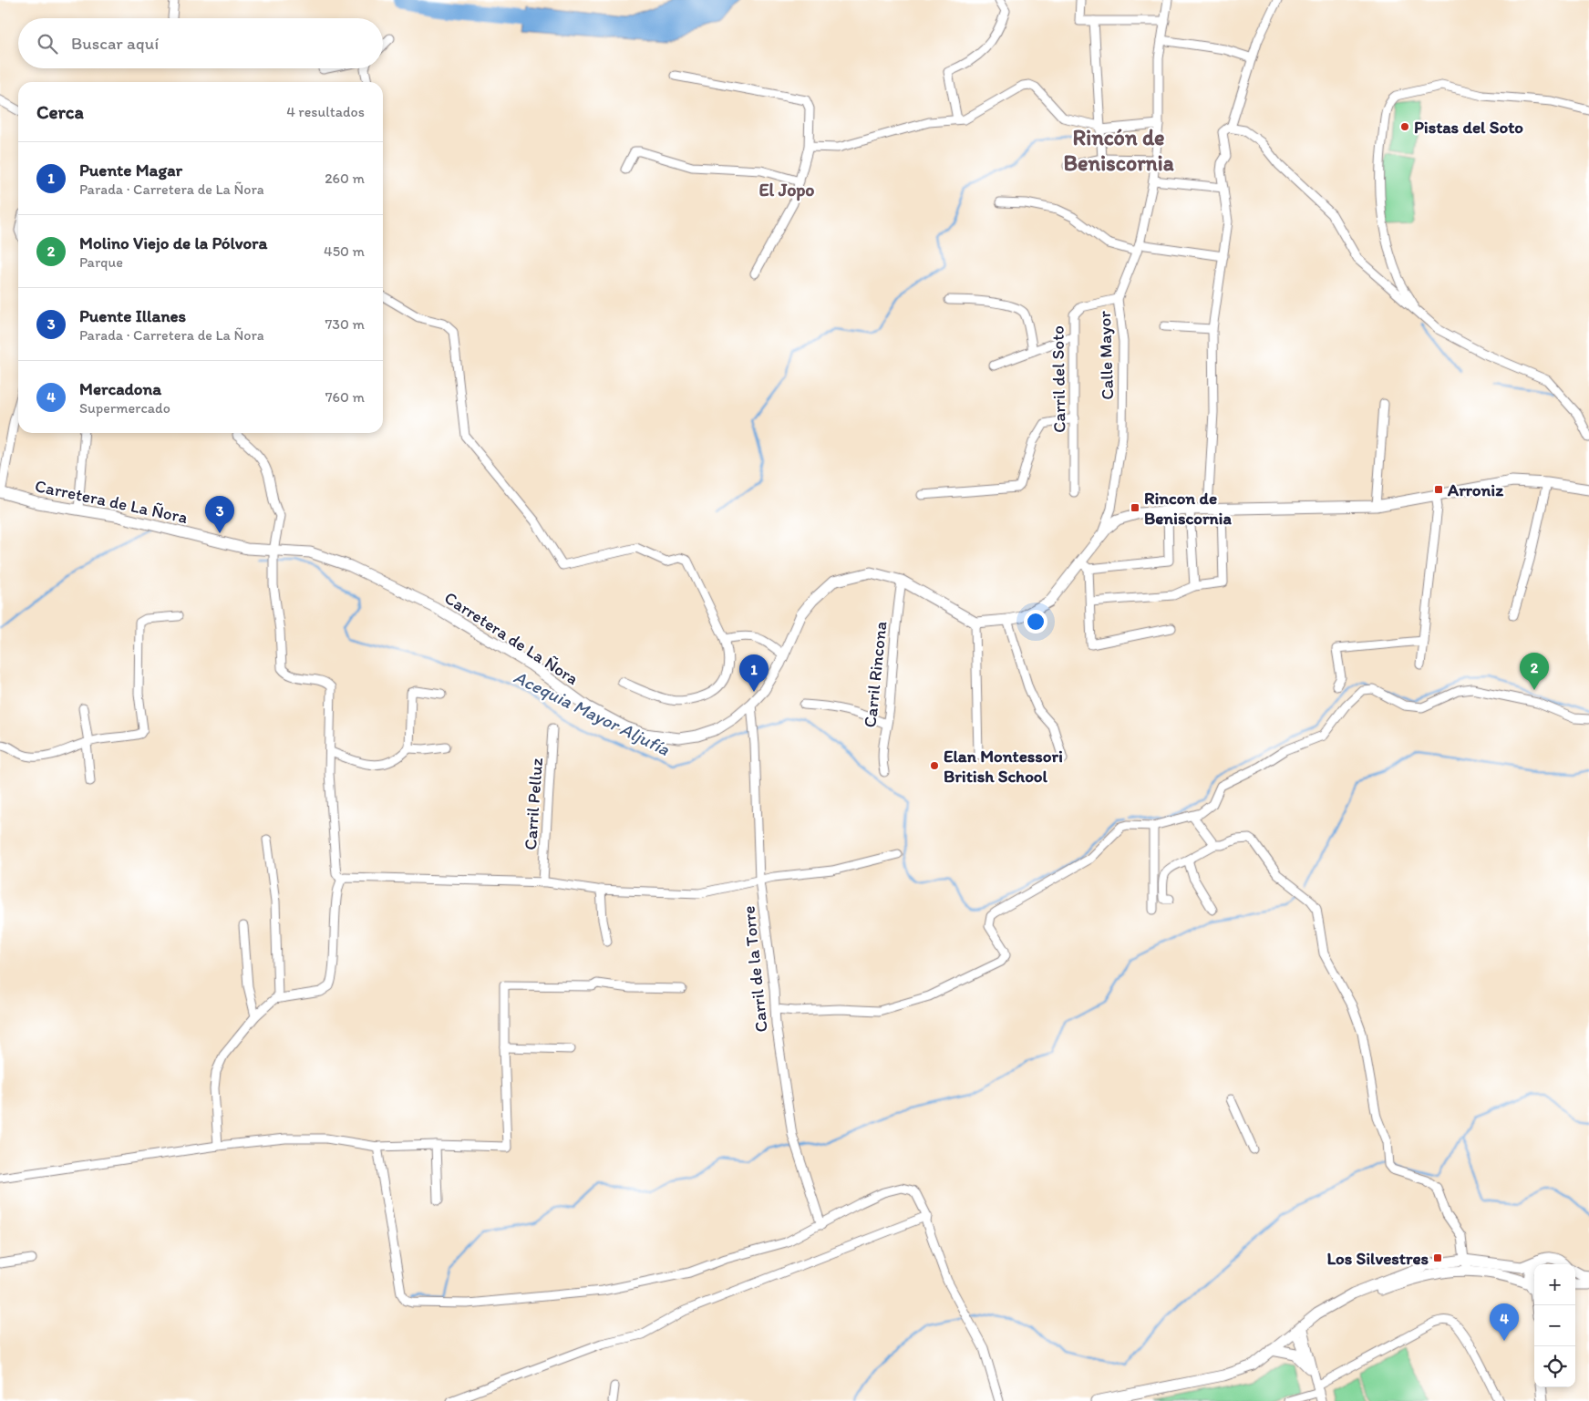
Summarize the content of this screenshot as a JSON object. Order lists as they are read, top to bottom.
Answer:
{
  "streets": {
    "main road": ["Carretera de La Ñora"],
    "street": [
      "Calle Mayor",
      "Carril del Soto",
      "Carril Rincona",
      "Carril Pelluz",
      "Carril de la Torre"
    ]
  },
  "crossings": [
    ["Calle Mayor", "Carril del Soto"],
    ["Carretera de La Ñora", "Carril Rincona"],
    ["Carretera de La Ñora", "Carril de la Torre"]
  ],
  "districts": ["Rincón de Beniscornia", "El Jopo"],
  "water": ["Acequia Mayor Aljufía"],
  "places": {
    "other": ["Pistas del Soto", "Elan Montessori British School"],
    "transit": ["Arroniz", "Rincon de Beniscornia", "Los Silvestres"]
  },
  "page": {
    "search": "Buscar aquí",
    "heading": ["Cerca", "4 resultados"],
    "list": [
      {
        "mark": "1",
        "name": "Puente Magar",
        "note": "Parada · Carretera de La Ñora",
        "value": "260 m"
      },
      {
        "mark": "2",
        "name": "Molino Viejo de la Pólvora",
        "note": "Parque",
        "value": "450 m"
      },
      {
        "mark": "3",
        "name": "Puente Illanes",
        "note": "Parada · Carretera de La Ñora",
        "value": "730 m"
      },
      {
        "mark": "4",
        "name": "Mercadona",
        "note": "Supermercado",
        "value": "760 m"
      }
    ],
    "pins": [
      "3",
      "2",
      "1",
      "4"
    ],
    "map_buttons": ["+", "−"]
  }
}
